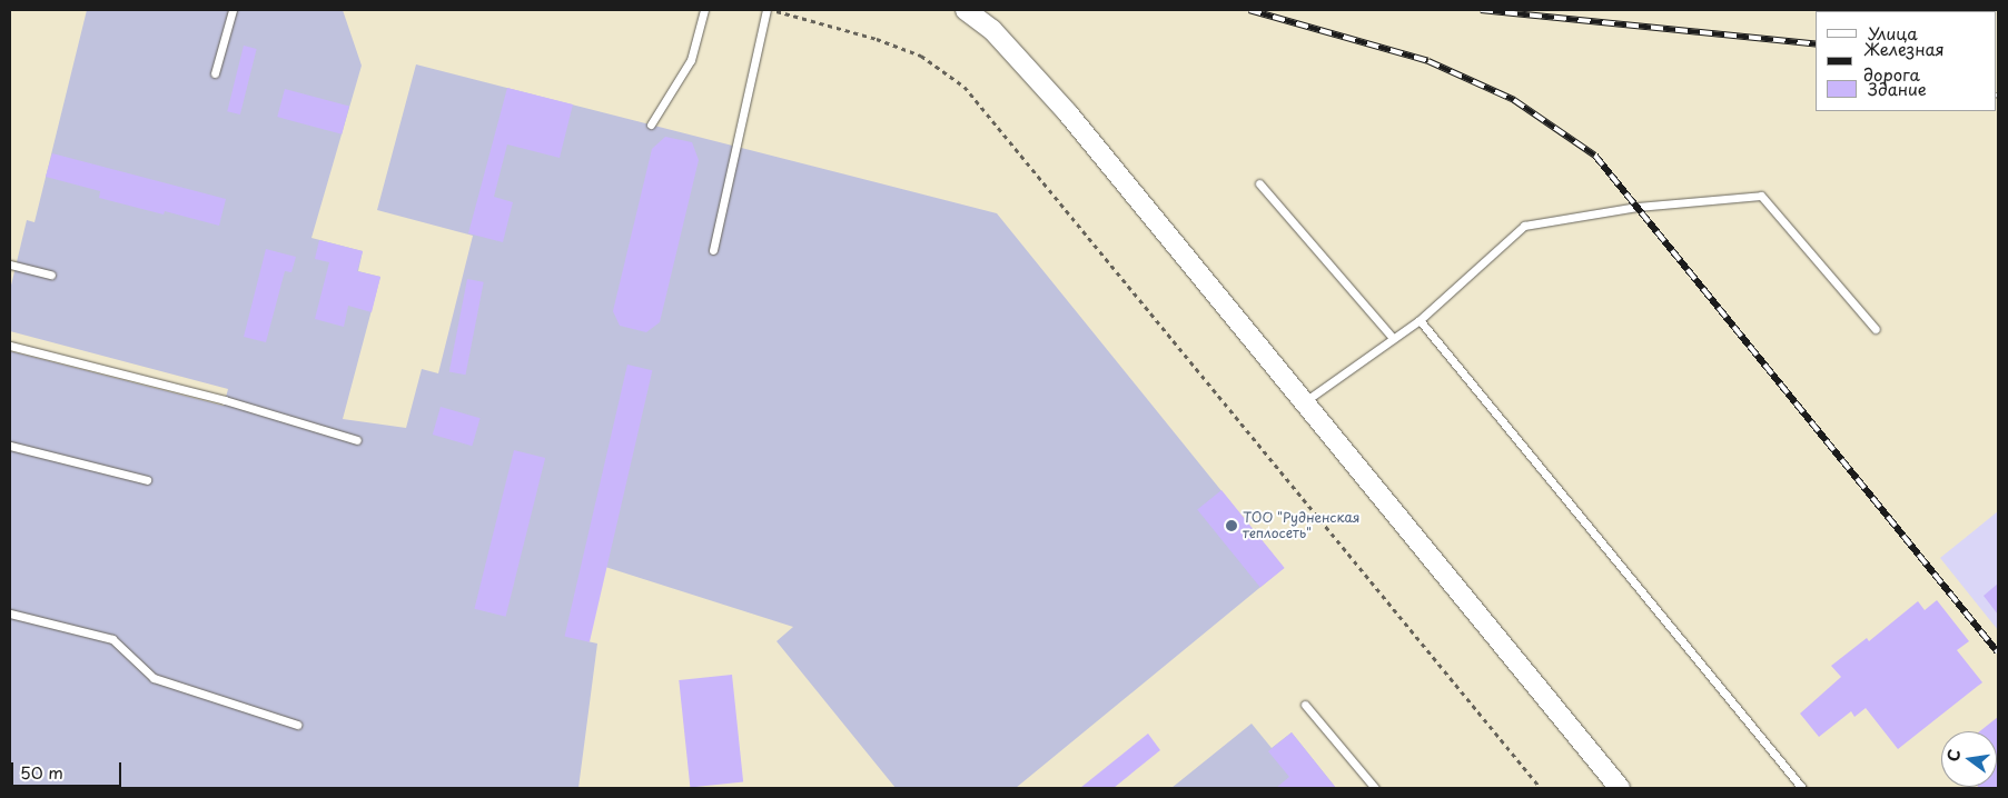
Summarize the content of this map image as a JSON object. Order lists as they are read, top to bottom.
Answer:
{
  "places": ["ТОО \"Рудненская теплосеть\""],
  "legend": ["Улица", "Железная дорога", "Здание"],
  "scale_bar": "50 m",
  "north": "left"
}
